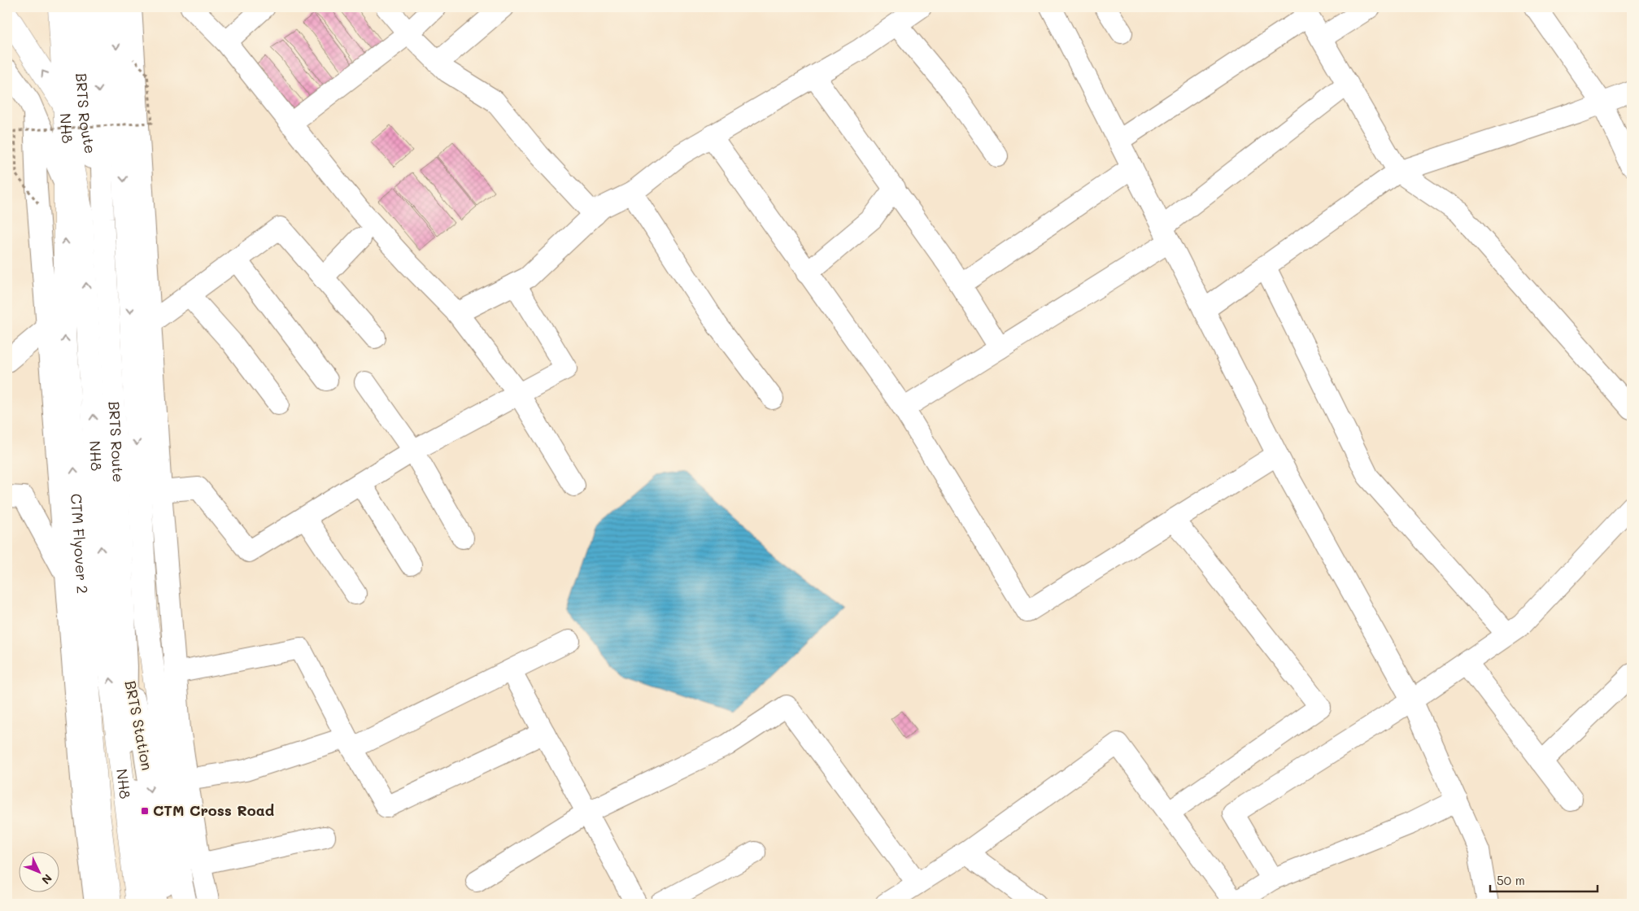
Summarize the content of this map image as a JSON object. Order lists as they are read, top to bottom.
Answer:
{
  "streets": {
    "main road": ["NH8", "CTM Flyover 2"],
    "street": ["BRTS Route", "BRTS Station"]
  },
  "crossings": [
    ["BRTS Route", "BRTS Station"],
    ["NH8", "CTM Flyover 2"]
  ],
  "places": {
    "transit": ["CTM Cross Road"]
  },
  "scale_bar": "50 m",
  "north": "bottom right"
}
